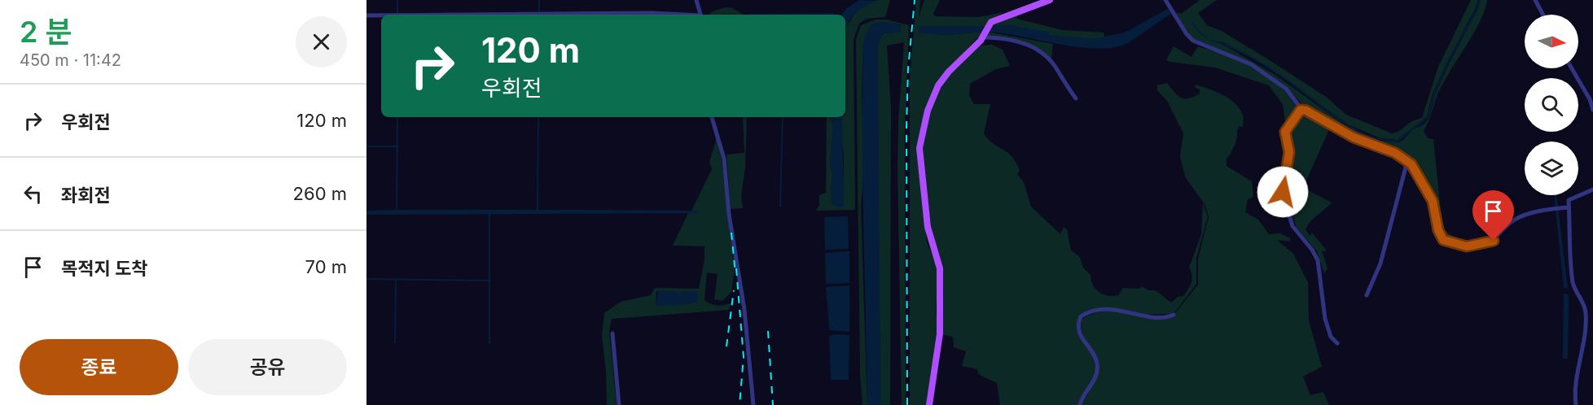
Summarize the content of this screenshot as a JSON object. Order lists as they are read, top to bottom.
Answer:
{
  "north": "right",
  "page": {
    "heading": ["2 분", "450 m · 11:42"],
    "turn": ["120 m", "우회전"],
    "list": [
      {
        "name": "우회전",
        "value": "120 m"
      },
      {
        "name": "좌회전",
        "value": "260 m"
      },
      {
        "name": "목적지 도착",
        "value": "70 m"
      }
    ],
    "buttons": ["종료", "공유"]
  }
}
